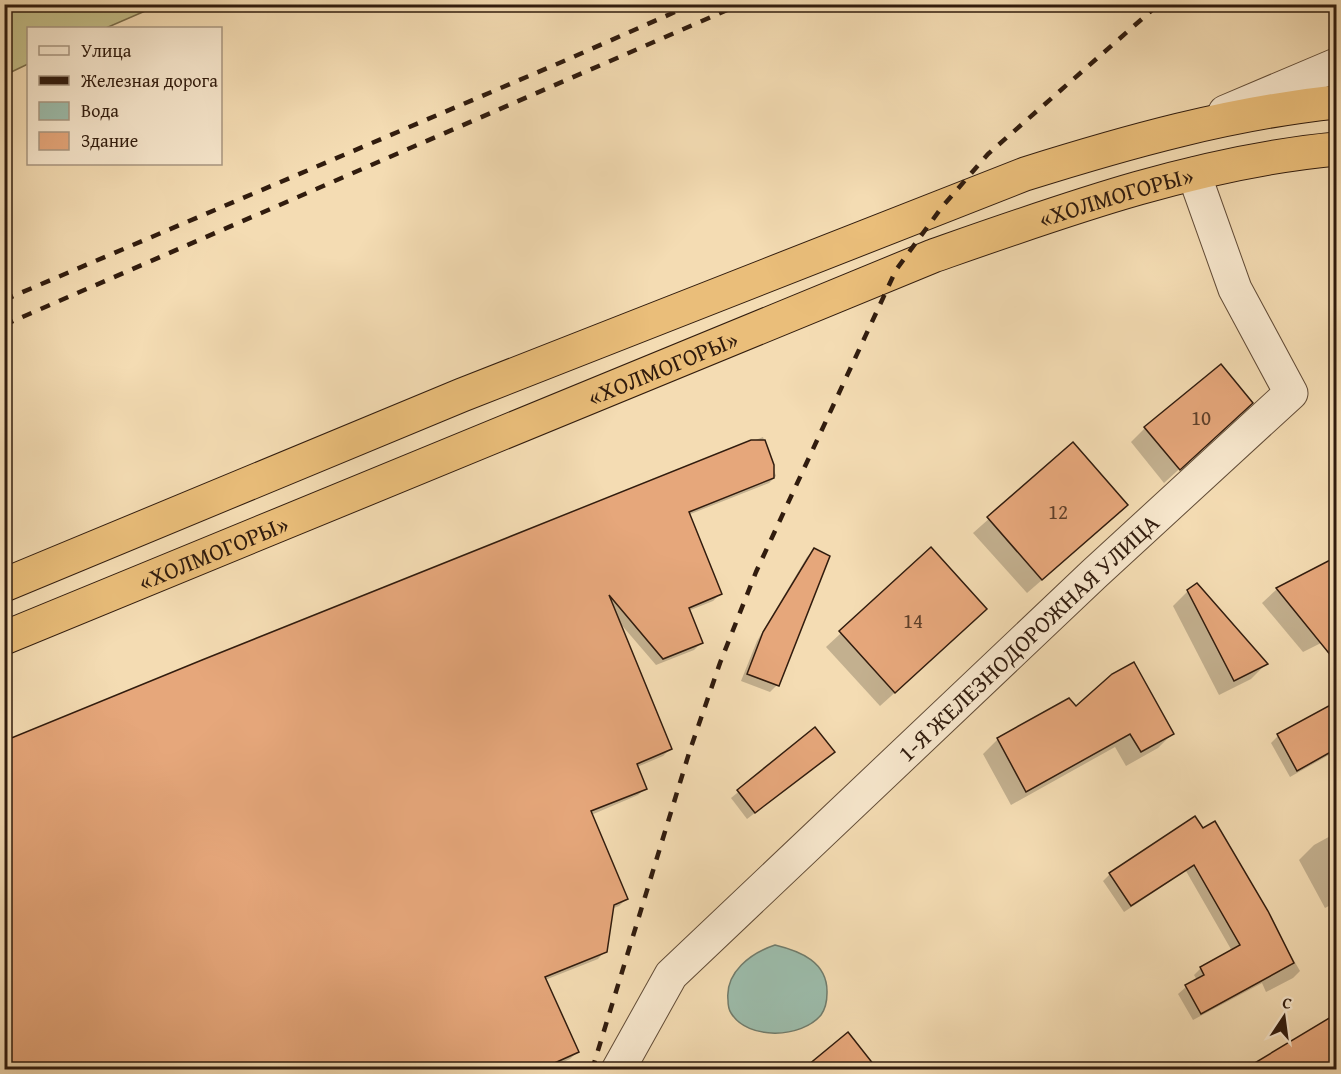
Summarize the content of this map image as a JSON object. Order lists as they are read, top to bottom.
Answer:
{
  "streets": {
    "highway": ["«ХОЛМОГОРЫ»"],
    "street": ["1-Я ЖЕЛЕЗНОДОРОЖНАЯ УЛИЦА"]
  },
  "crossings": [
    ["«ХОЛМОГОРЫ»", "1-Я ЖЕЛЕЗНОДОРОЖНАЯ УЛИЦА"]
  ],
  "house_numbers": ["10", "12", "14"],
  "legend": [
    "Улица",
    "Железная дорога",
    "Вода",
    "Здание"
  ],
  "north": "top"
}
